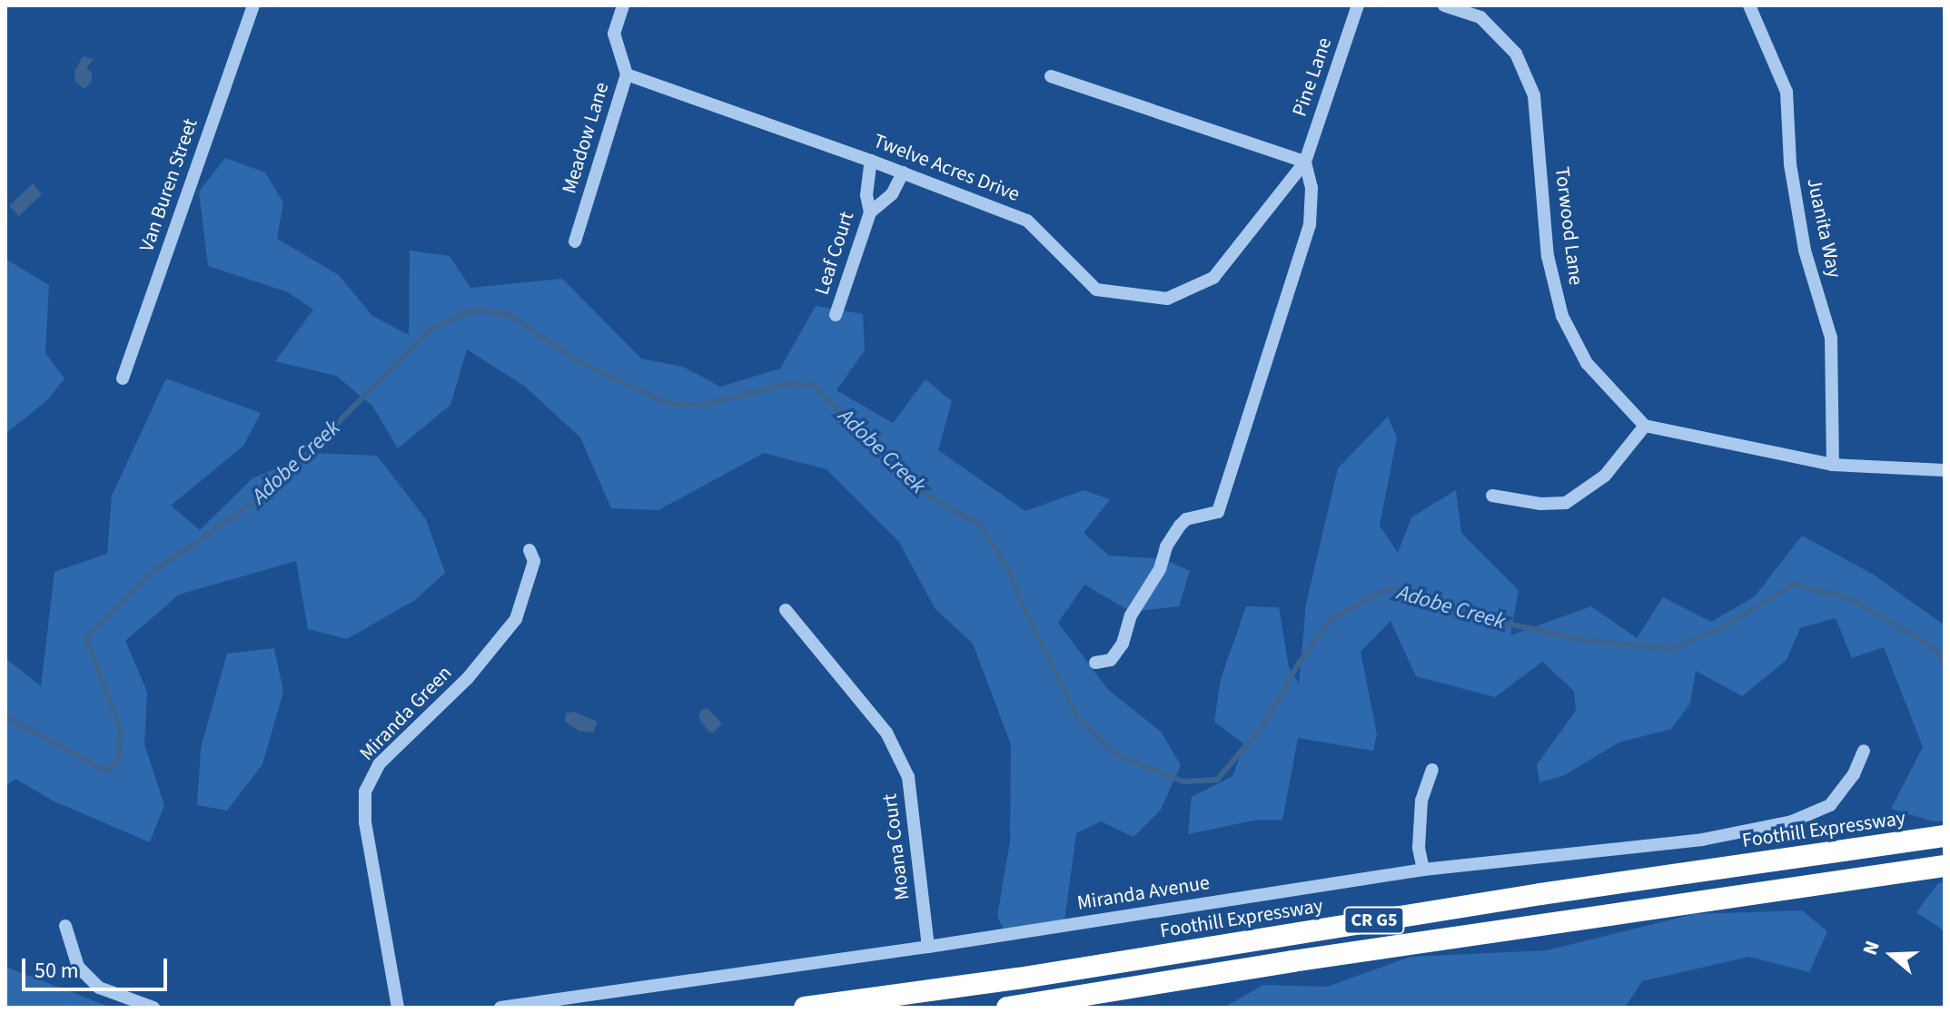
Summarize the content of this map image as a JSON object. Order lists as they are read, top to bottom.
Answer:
{
  "streets": {
    "highway": ["Foothill Expressway", "CR G5"],
    "street": [
      "Pine Lane",
      "Meadow Lane",
      "Twelve Acres Drive",
      "Van Buren Street",
      "Torwood Lane",
      "Juanita Way",
      "Leaf Court",
      "Miranda Green",
      "Moana Court",
      "Miranda Avenue"
    ]
  },
  "crossings": [
    ["Pine Lane", "Twelve Acres Drive"],
    ["Meadow Lane", "Twelve Acres Drive"],
    ["Twelve Acres Drive", "Leaf Court"],
    ["Moana Court", "Miranda Avenue"]
  ],
  "water": ["Adobe Creek"],
  "scale_bar": "50 m",
  "north": "left"
}
